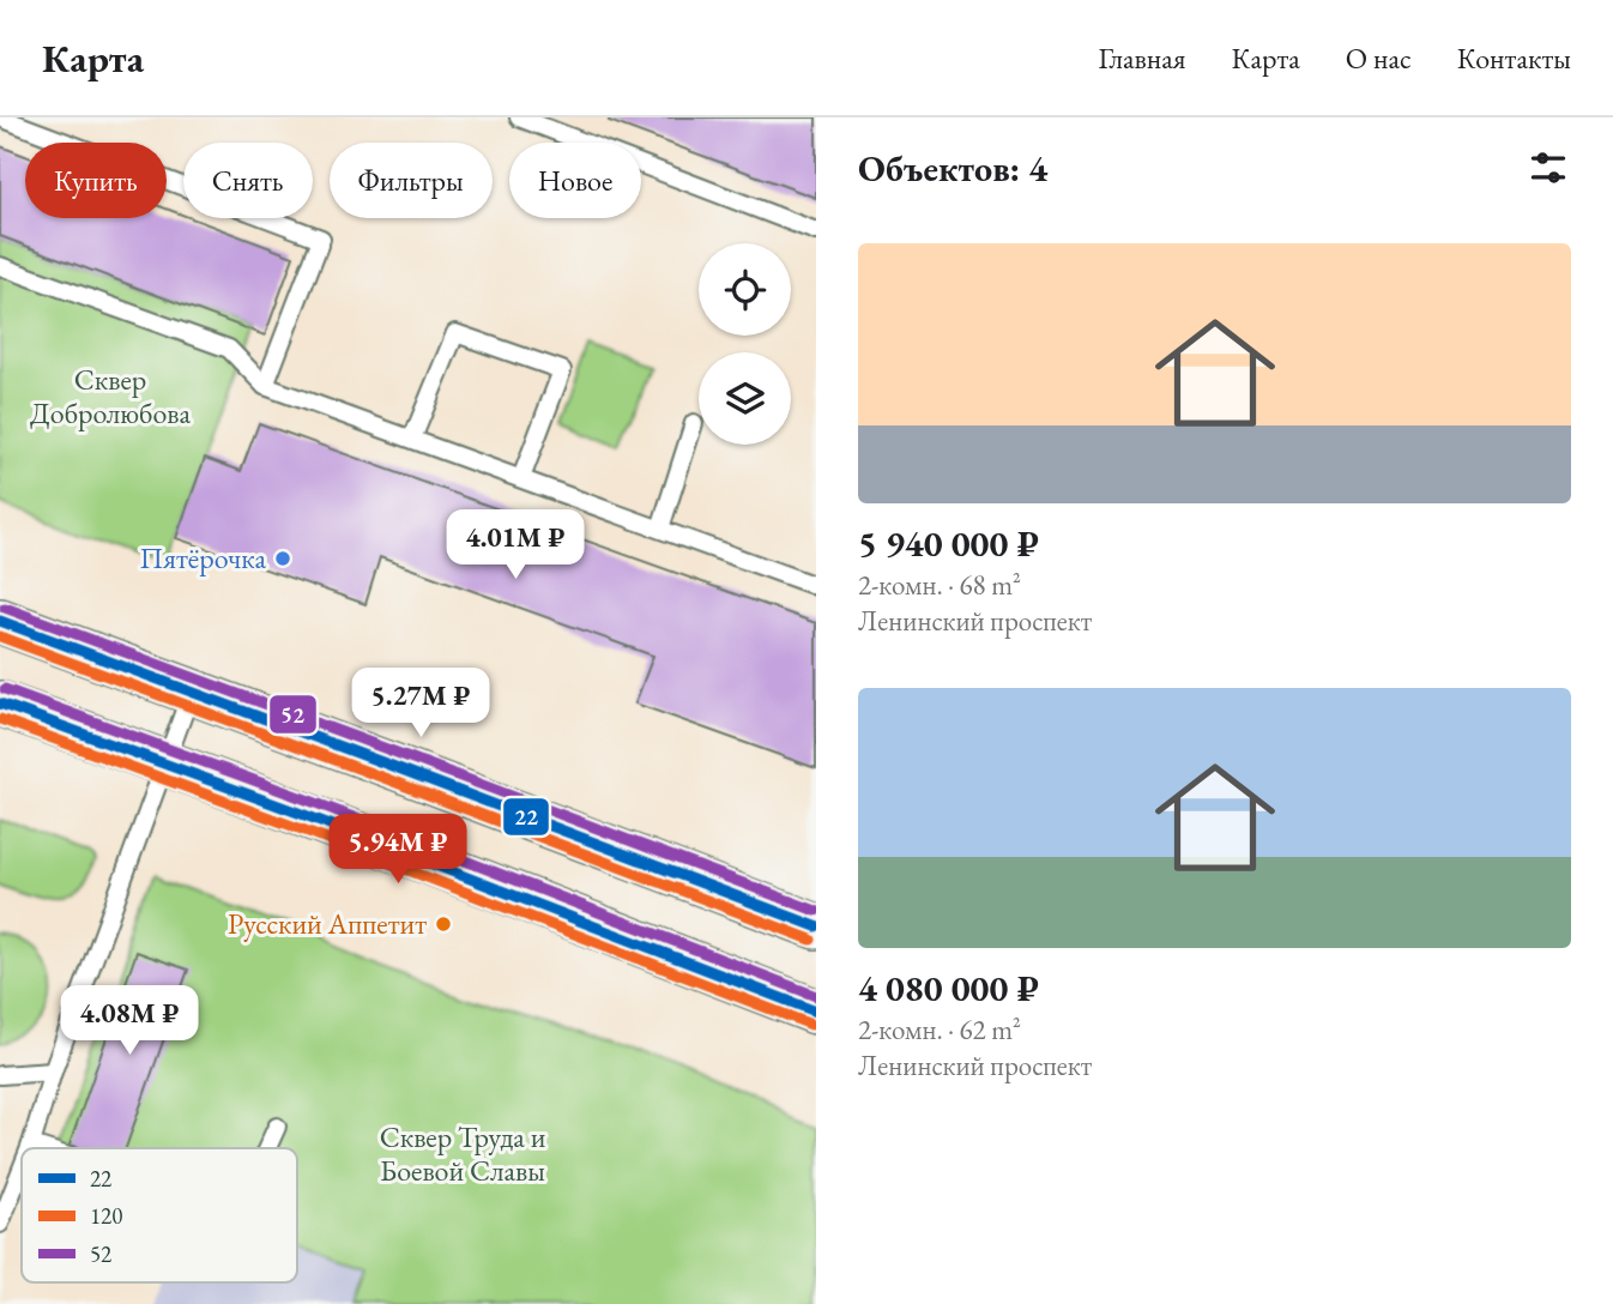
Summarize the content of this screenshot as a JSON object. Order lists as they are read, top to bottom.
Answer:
{
  "parks": ["Сквер Добролюбова", "Сквер Труда и Боевой Славы"],
  "places": ["Пятёрочка", "Русский Аппетит"],
  "lines": ["transit line 52", "transit line 22", "transit line 120"],
  "legend": ["22", "120", "52"],
  "page": {
    "header": "Карта",
    "nav": [
      "Главная",
      "Карта",
      "О нас",
      "Контакты"
    ],
    "heading": "Объектов: 4",
    "chip": [
      "Купить",
      "Снять",
      "Фильтры",
      "Новое"
    ],
    "list": [
      {
        "name": "5 940 000 ₽",
        "note": "2-комн. · 68 m² · Ленинский проспект"
      },
      {
        "name": "4 080 000 ₽",
        "note": "2-комн. · 62 m² · Ленинский проспект"
      }
    ],
    "price": [
      "4.01M ₽",
      "5.27M ₽",
      "5.94M ₽",
      "4.08M ₽"
    ]
  }
}
